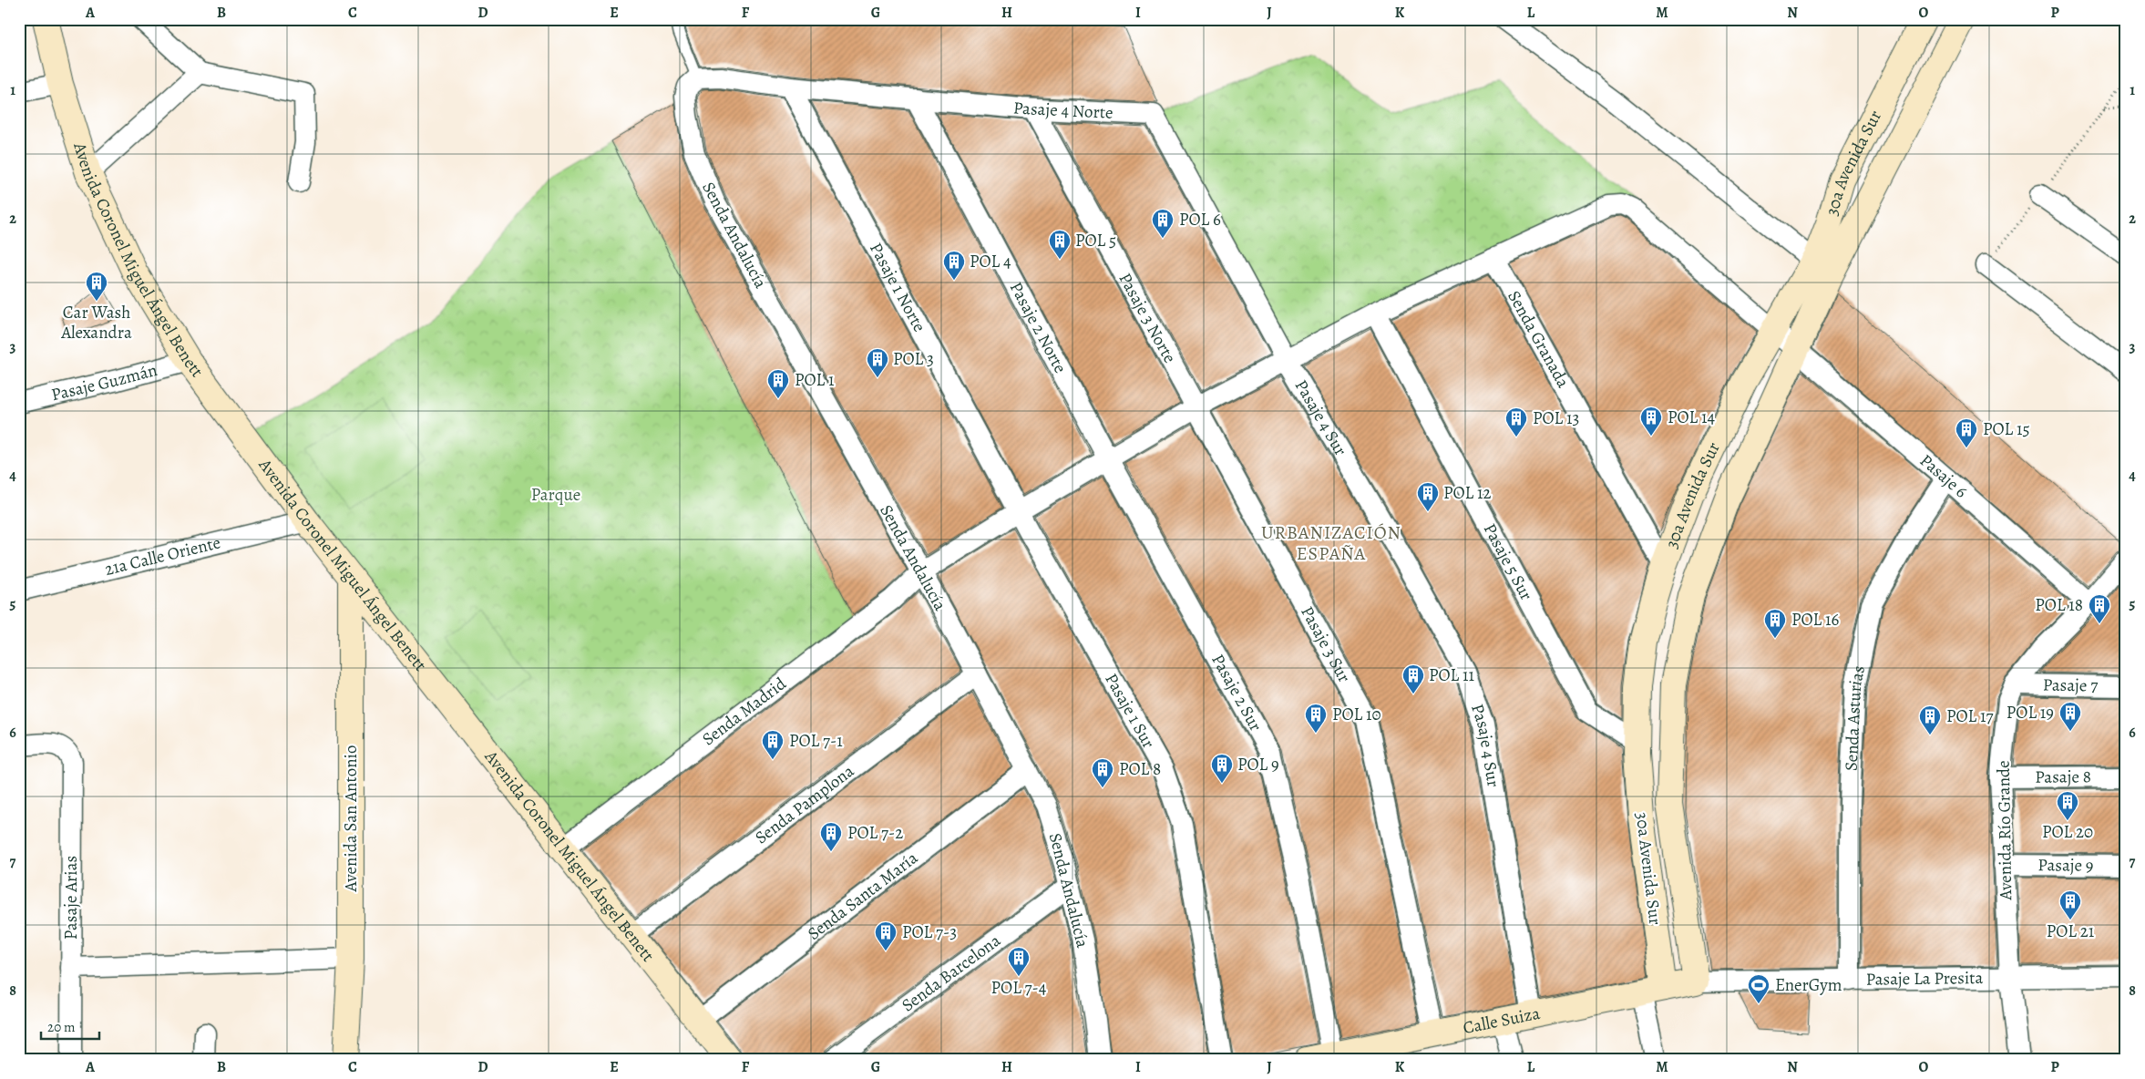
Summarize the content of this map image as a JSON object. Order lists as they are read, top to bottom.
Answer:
{
  "streets": {
    "street": [
      "Pasaje 4 Norte",
      "30a Avenida Sur",
      "Senda Andalucía",
      "Avenida Coronel Miguel Ángel Benett",
      "Pasaje 1 Norte",
      "Pasaje 3 Norte",
      "Pasaje 2 Norte",
      "Senda Granada",
      "Pasaje Guzmán",
      "Pasaje 4 Sur",
      "Pasaje 6",
      "21a Calle Oriente",
      "Pasaje 5 Sur",
      "Pasaje 3 Sur",
      "Pasaje 7",
      "Pasaje 2 Sur",
      "Pasaje 1 Sur",
      "Senda Madrid",
      "Senda Asturias",
      "Pasaje 8",
      "Senda Pamplona",
      "Avenida San Antonio",
      "Avenida Río Grande",
      "Pasaje 9",
      "Senda Santa María",
      "Pasaje Arias",
      "Senda Barcelona",
      "Pasaje La Presita",
      "Calle Suiza"
    ]
  },
  "crossings": [
    ["Pasaje 4 Norte", "Senda Andalucía"],
    ["Pasaje 4 Norte", "Pasaje 1 Norte"],
    ["Pasaje 4 Norte", "Pasaje 3 Norte"],
    ["Pasaje 4 Norte", "Pasaje 2 Norte"],
    ["Pasaje 4 Norte", "Pasaje 4 Sur"],
    ["Pasaje 4 Norte", "Senda Madrid"],
    ["30a Avenida Sur", "Senda Granada"],
    ["30a Avenida Sur", "Pasaje 6"],
    ["30a Avenida Sur", "Pasaje 5 Sur"],
    ["30a Avenida Sur", "Pasaje La Presita"],
    ["30a Avenida Sur", "Calle Suiza"],
    ["Senda Andalucía", "Senda Madrid"],
    ["Senda Andalucía", "Senda Pamplona"],
    ["Senda Andalucía", "Senda Santa María"],
    ["Senda Andalucía", "Senda Barcelona"],
    ["Avenida Coronel Miguel Ángel Benett", "Pasaje Guzmán"],
    ["Avenida Coronel Miguel Ángel Benett", "21a Calle Oriente"],
    ["Avenida Coronel Miguel Ángel Benett", "Senda Madrid"],
    ["Avenida Coronel Miguel Ángel Benett", "Senda Pamplona"],
    ["Avenida Coronel Miguel Ángel Benett", "Avenida San Antonio"],
    ["Avenida Coronel Miguel Ángel Benett", "Senda Santa María"],
    ["Pasaje 1 Norte", "Pasaje 1 Sur"],
    ["Pasaje 1 Norte", "Senda Madrid"],
    ["Pasaje 3 Norte", "Pasaje 3 Sur"],
    ["Pasaje 3 Norte", "Senda Madrid"],
    ["Pasaje 2 Norte", "Pasaje 2 Sur"],
    ["Pasaje 2 Norte", "Senda Madrid"],
    ["Senda Granada", "Pasaje 6"],
    ["Pasaje 4 Sur", "Senda Madrid"],
    ["Pasaje 4 Sur", "Calle Suiza"],
    ["Pasaje 6", "Pasaje 5 Sur"],
    ["Pasaje 6", "Senda Madrid"],
    ["Pasaje 6", "Senda Asturias"],
    ["Pasaje 6", "Avenida Río Grande"],
    ["Pasaje 5 Sur", "Senda Madrid"],
    ["Pasaje 3 Sur", "Senda Madrid"],
    ["Pasaje 3 Sur", "Calle Suiza"],
    ["Pasaje 7", "Avenida Río Grande"],
    ["Pasaje 2 Sur", "Senda Madrid"],
    ["Pasaje 2 Sur", "Calle Suiza"],
    ["Pasaje 1 Sur", "Senda Madrid"],
    ["Senda Asturias", "Pasaje La Presita"],
    ["Pasaje 8", "Avenida Río Grande"],
    ["Avenida Río Grande", "Pasaje 9"],
    ["Avenida Río Grande", "Pasaje La Presita"],
    ["Pasaje La Presita", "Calle Suiza"]
  ],
  "districts": ["URBANIZACIÓN ESPAÑA"],
  "parks": ["Parque"],
  "places": {
    "building": [
      "POL 6",
      "POL 5",
      "POL 4",
      "Car Wash Alexandra",
      "POL 3",
      "POL 1",
      "POL 14",
      "POL 13",
      "POL 15",
      "POL 12",
      "POL 18",
      "POL 16",
      "POL 11",
      "POL 19",
      "POL 10",
      "POL 17",
      "POL 7-1",
      "POL 9",
      "POL 8",
      "POL 20",
      "POL 7-2",
      "POL 21",
      "POL 7-3",
      "POL 7-4"
    ],
    "sports": ["EnerGym"]
  },
  "scale_bar": "20 m",
  "grid": {
    "columns": [
      "A",
      "B",
      "C",
      "D",
      "E",
      "F",
      "G",
      "H",
      "I",
      "J",
      "K",
      "L",
      "M",
      "N",
      "O",
      "P"
    ],
    "rows": [
      "1",
      "2",
      "3",
      "4",
      "5",
      "6",
      "7",
      "8"
    ]
  }
}
